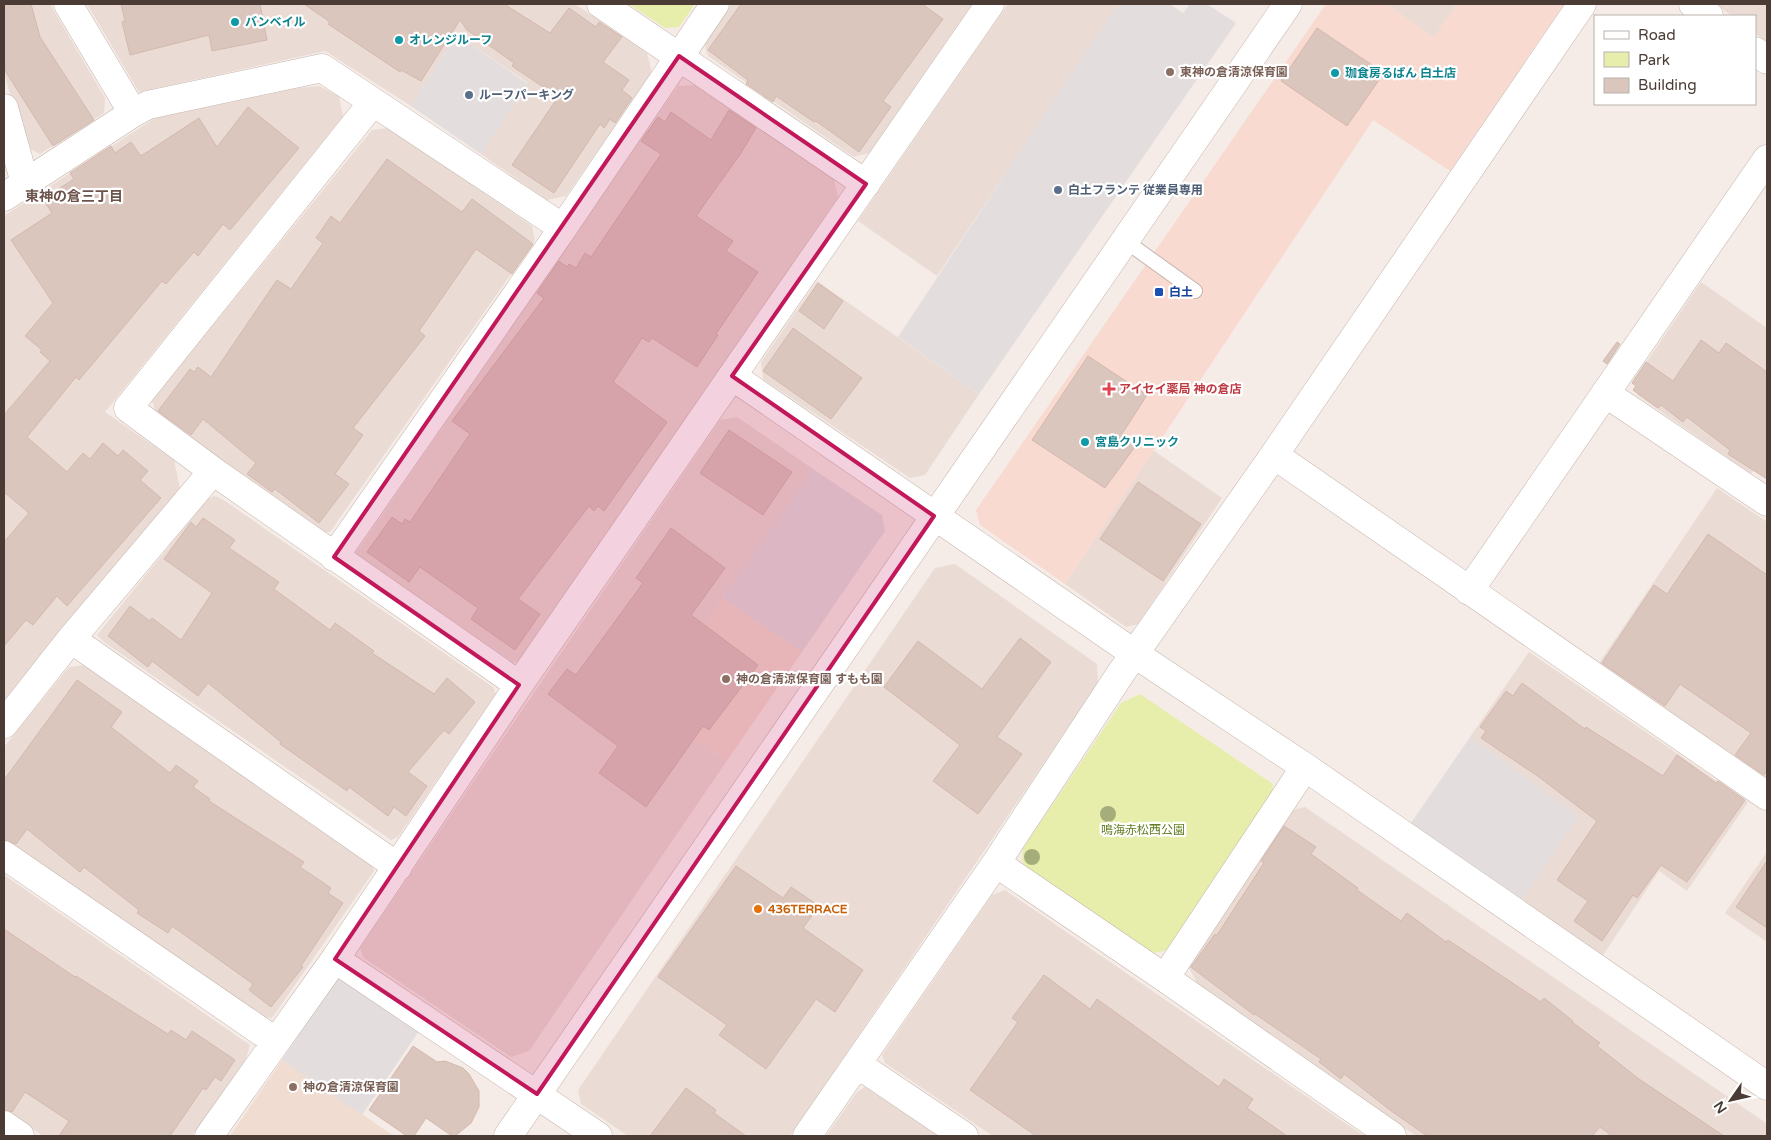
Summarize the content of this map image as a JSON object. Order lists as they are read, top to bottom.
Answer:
{
  "districts": ["東神の倉三丁目"],
  "parks": ["鳴海赤松西公園"],
  "places": {
    "other": [
      "バンベイル",
      "オレンジルーフ",
      "東神の倉清涼保育園",
      "珈食房るぱん 白土店",
      "ルーフパーキング",
      "白土フランテ 従業員専用",
      "宮島クリニック",
      "神の倉清涼保育園 すもも園",
      "436TERRACE",
      "神の倉清涼保育園"
    ],
    "transit": ["白土"],
    "health": ["アイセイ薬局 神の倉店"]
  },
  "legend": ["Road", "Park", "Building"],
  "north": "bottom left"
}
